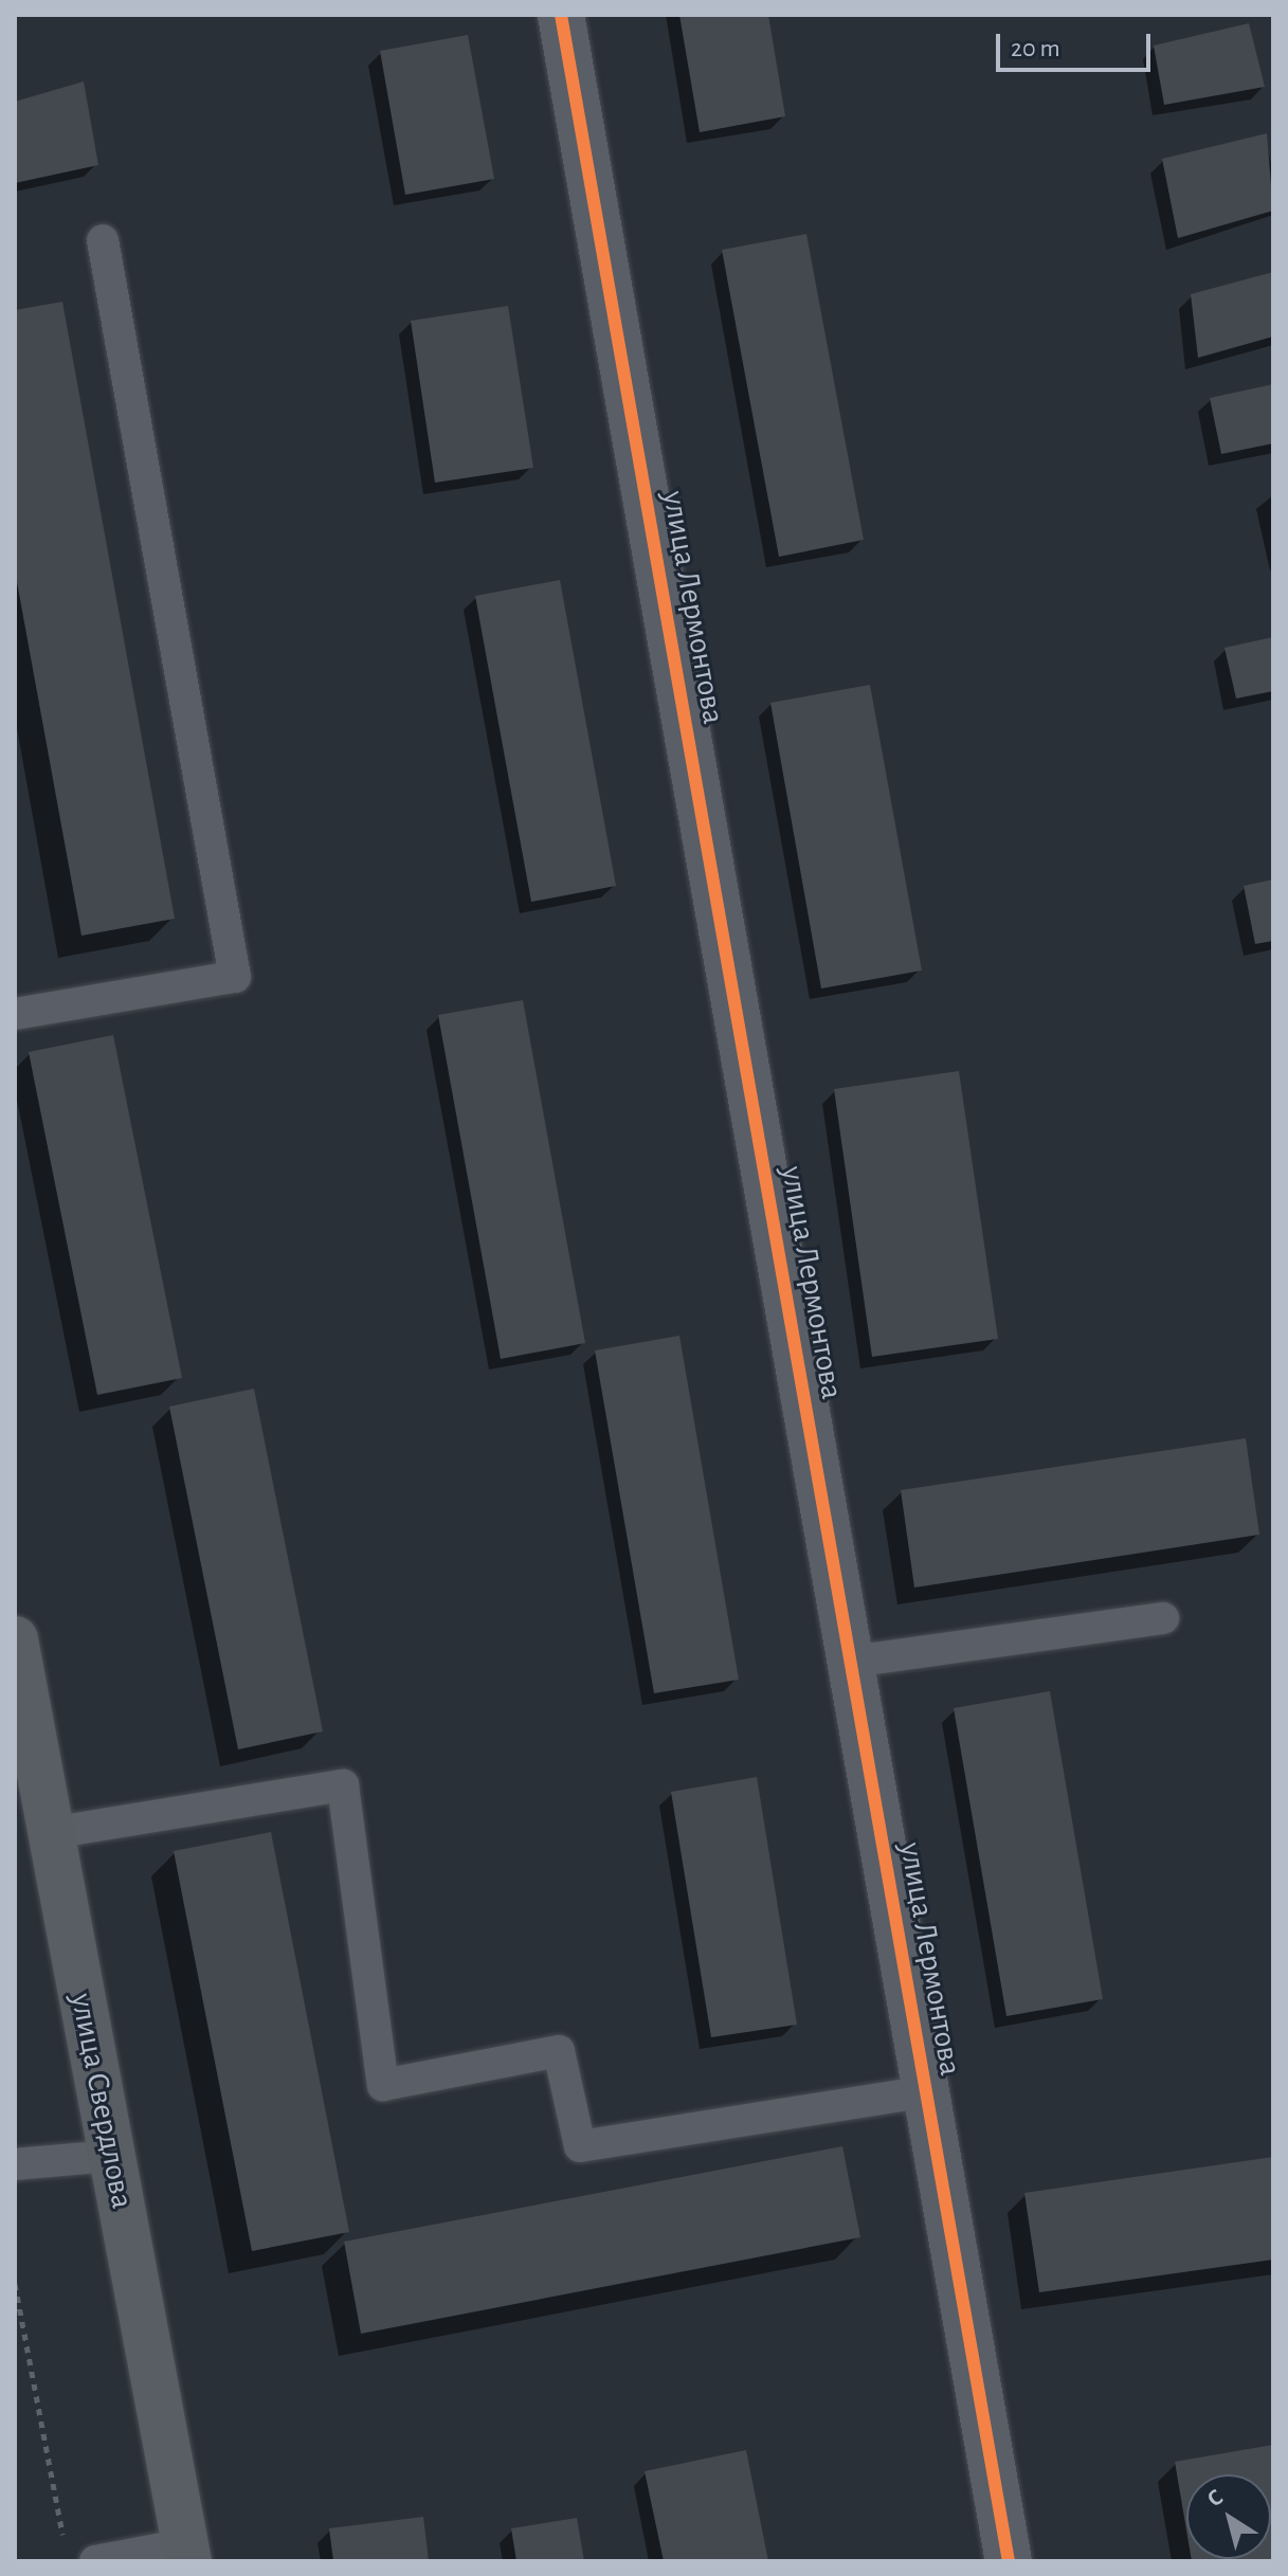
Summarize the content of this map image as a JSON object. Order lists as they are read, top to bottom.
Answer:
{
  "streets": {
    "main road": ["улица Свердлова"],
    "street": ["улица Лермонтова"]
  },
  "scale_bar": "20 m",
  "north": "top left"
}
